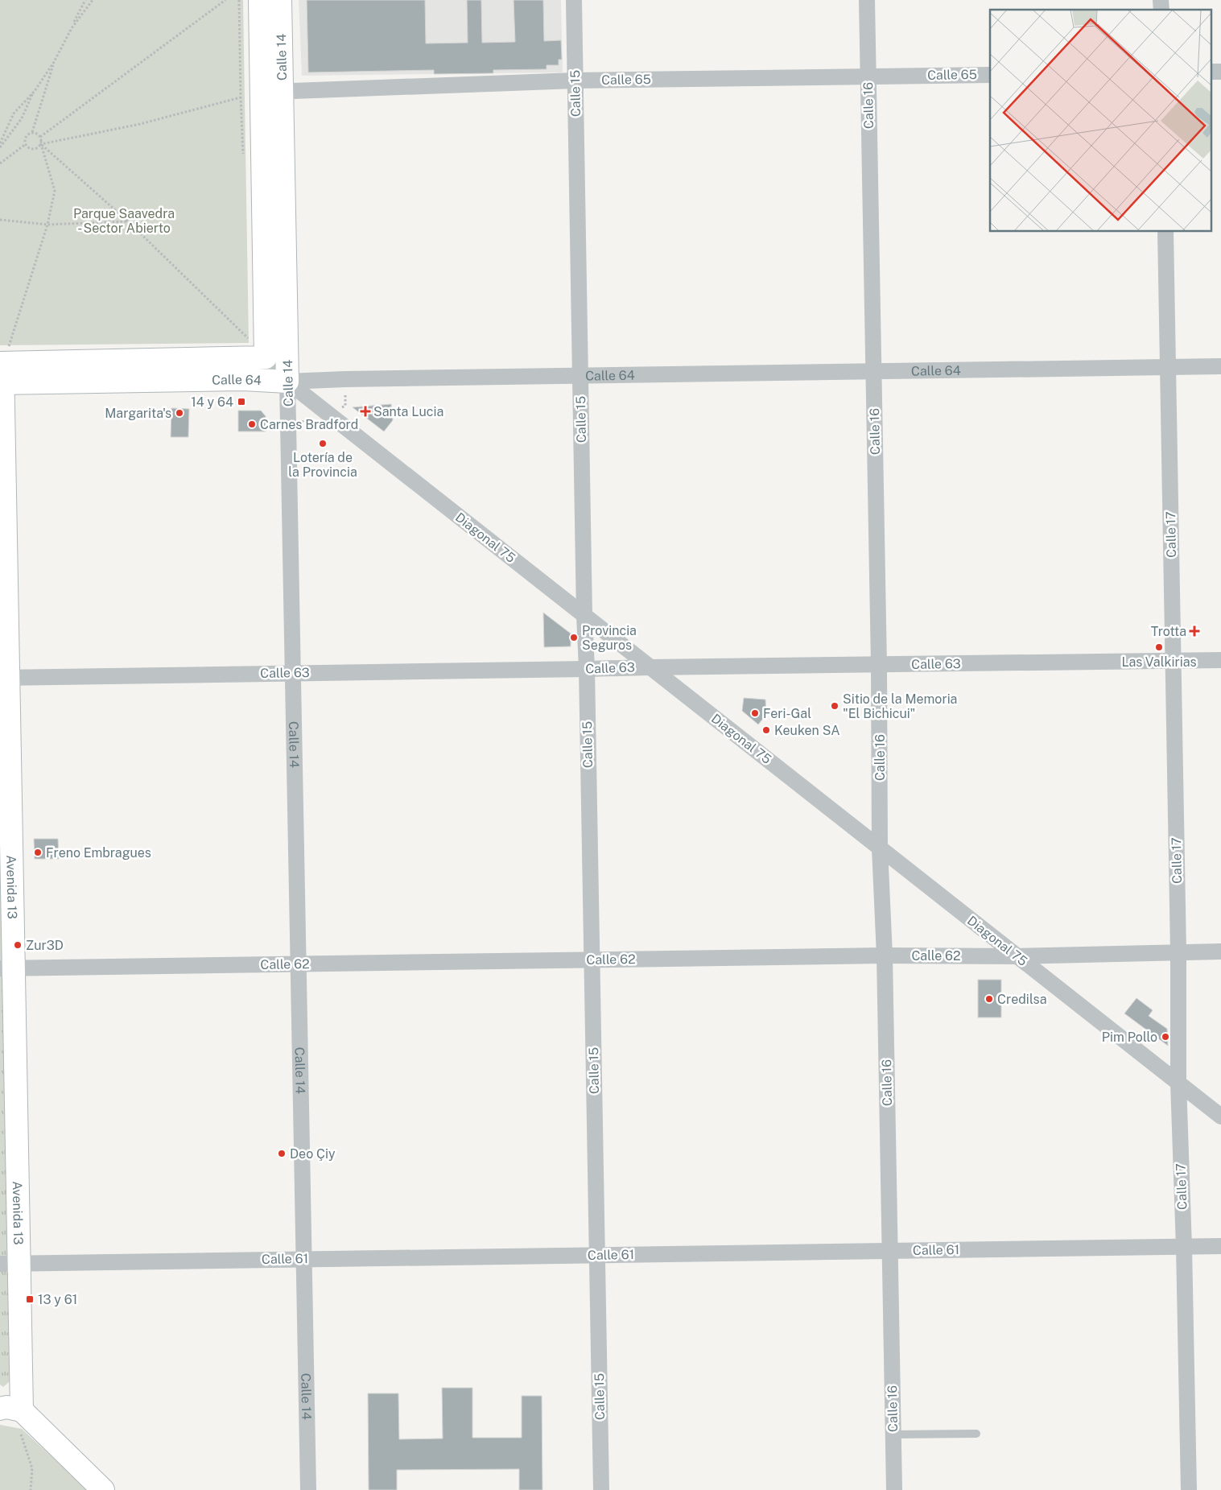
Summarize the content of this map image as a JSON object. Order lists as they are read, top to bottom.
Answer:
{
  "streets": {
    "main road": ["Calle 14", "Calle 64", "Avenida 13"],
    "street": [
      "Calle 65",
      "Calle 15",
      "Calle 16",
      "Calle 17",
      "Diagonal 75",
      "Calle 63",
      "Calle 62",
      "Calle 61"
    ]
  },
  "crossings": [
    ["Calle 14", "Calle 65"],
    ["Calle 14", "Calle 64"],
    ["Calle 14", "Diagonal 75"],
    ["Calle 14", "Calle 63"],
    ["Calle 14", "Calle 62"],
    ["Calle 14", "Calle 61"],
    ["Calle 65", "Calle 15"],
    ["Calle 65", "Calle 16"],
    ["Calle 15", "Calle 64"],
    ["Calle 15", "Diagonal 75"],
    ["Calle 15", "Calle 63"],
    ["Calle 15", "Calle 62"],
    ["Calle 15", "Calle 61"],
    ["Calle 16", "Calle 64"],
    ["Calle 16", "Diagonal 75"],
    ["Calle 16", "Calle 63"],
    ["Calle 16", "Calle 62"],
    ["Calle 16", "Calle 61"],
    ["Calle 64", "Calle 17"],
    ["Calle 64", "Diagonal 75"],
    ["Calle 64", "Avenida 13"],
    ["Calle 17", "Diagonal 75"],
    ["Calle 17", "Calle 63"],
    ["Calle 17", "Calle 62"],
    ["Calle 17", "Calle 61"],
    ["Diagonal 75", "Calle 63"],
    ["Diagonal 75", "Calle 62"],
    ["Calle 63", "Avenida 13"],
    ["Avenida 13", "Calle 62"],
    ["Avenida 13", "Calle 61"]
  ],
  "parks": ["Parque Saavedra - Sector Abierto"],
  "places": {
    "transit": ["14 y 64", "13 y 61"],
    "health": ["Santa Lucia", "Trotta"],
    "other": [
      "Margarita's",
      "Carnes Bradford",
      "Lotería de la Provincia",
      "Provincia Seguros",
      "Las Valkirias",
      "Sitio de la Memoria \"El Bichicui\"",
      "Feri-Gal",
      "Keuken SA",
      "Freno Embragues",
      "Zur3D",
      "Credilsa",
      "Pim Pollo",
      "Deo Çiy"
    ]
  }
}
